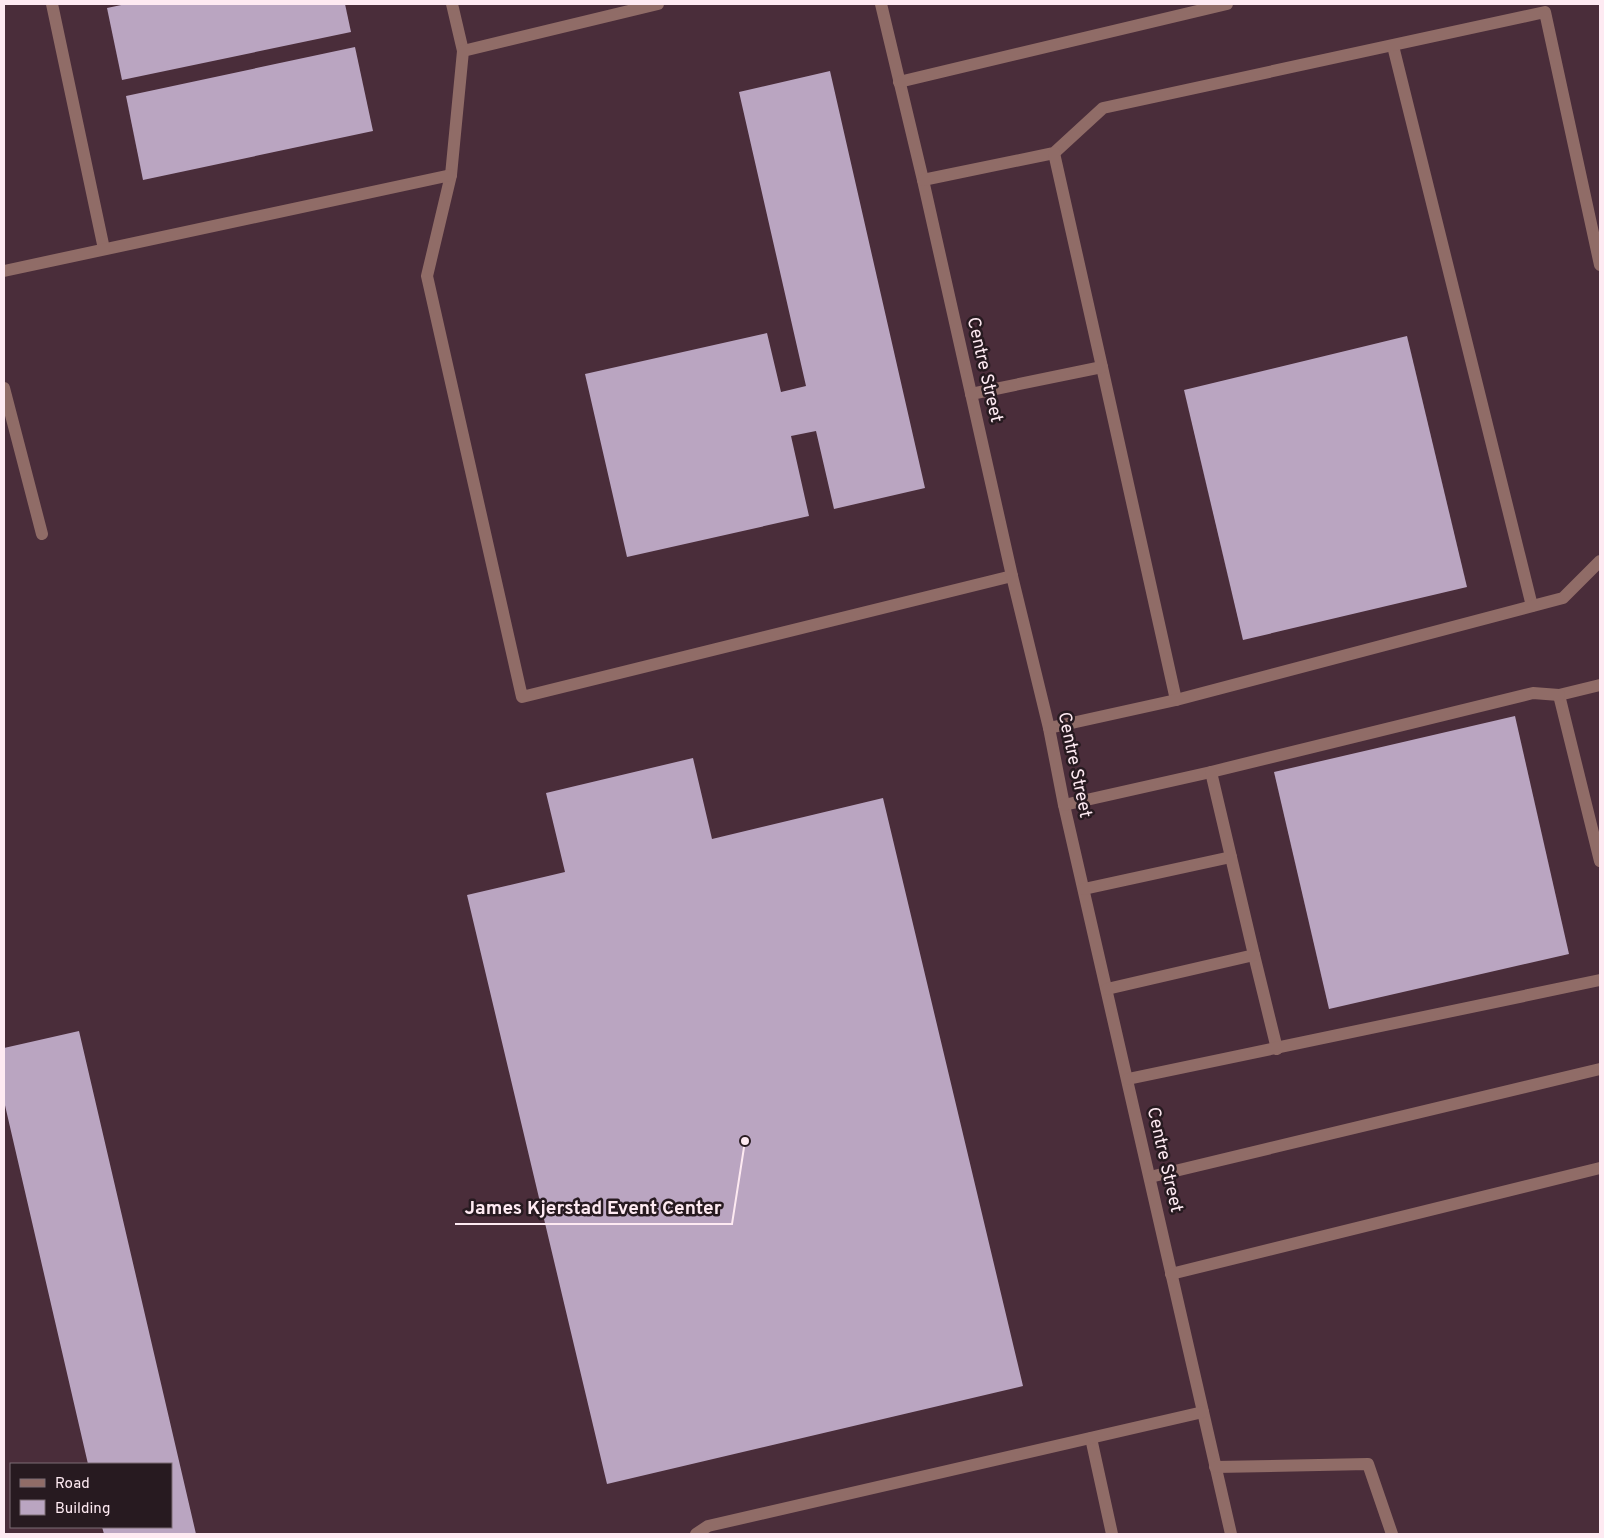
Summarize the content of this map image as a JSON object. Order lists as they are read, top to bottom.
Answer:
{
  "streets": {
    "street": ["Centre Street"]
  },
  "places": ["James Kjerstad Event Center"],
  "legend": ["Road", "Building"]
}
